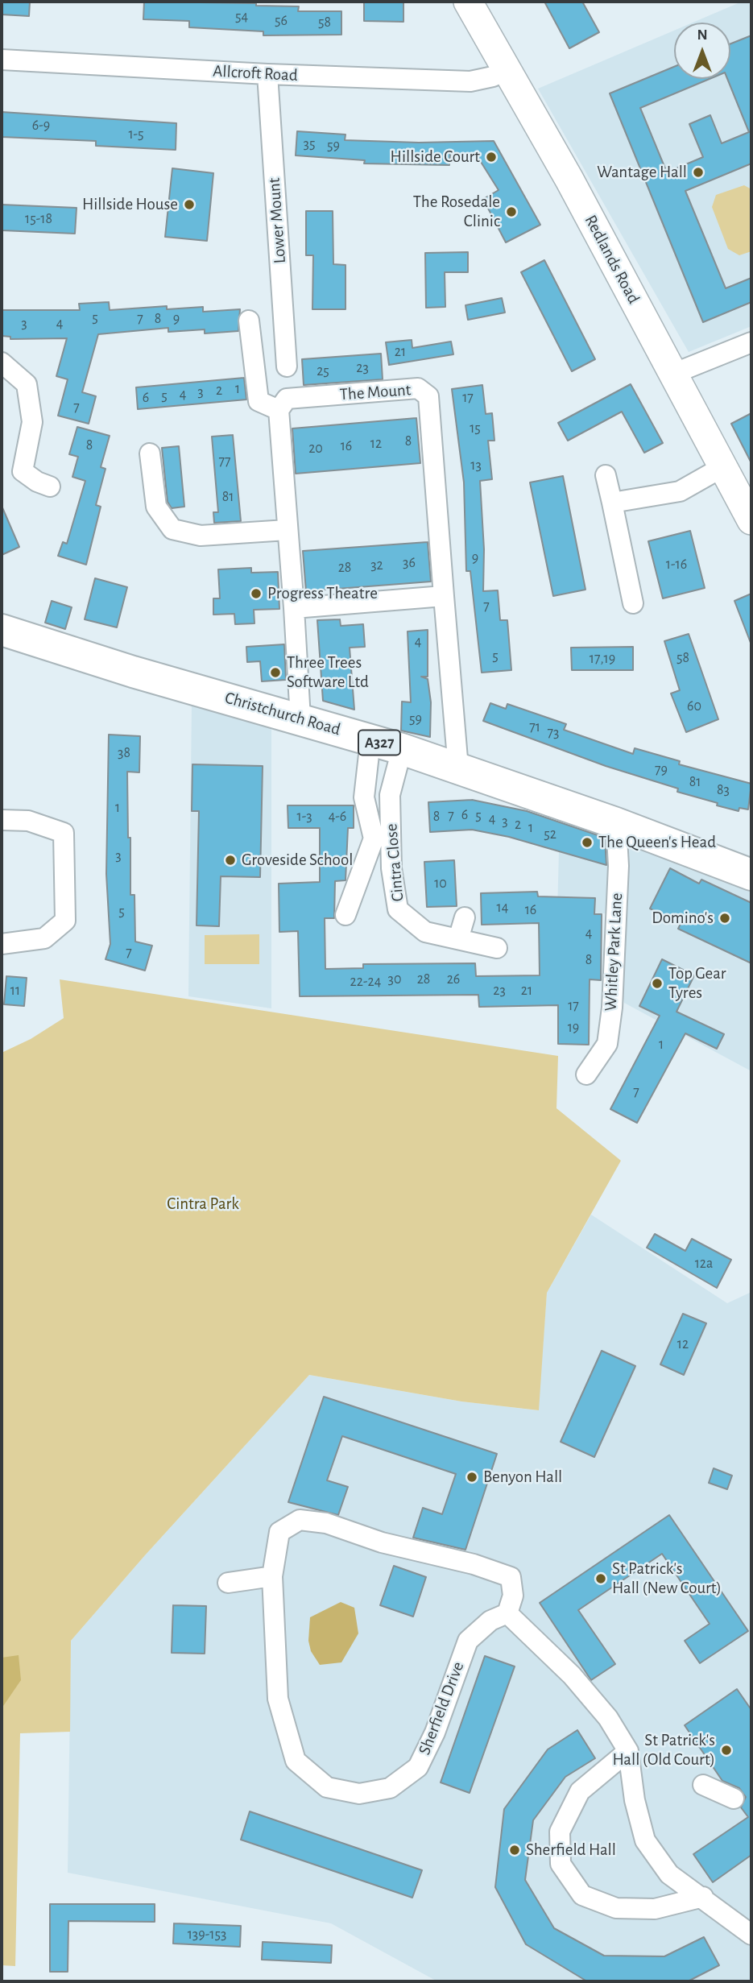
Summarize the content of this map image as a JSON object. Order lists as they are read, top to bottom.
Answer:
{
  "streets": {
    "main road": ["Christchurch Road", "A327"],
    "street": [
      "Allcroft Road",
      "Lower Mount",
      "Redlands Road",
      "The Mount",
      "Cintra Close",
      "Whitley Park Lane",
      "Sherfield Drive"
    ]
  },
  "crossings": [
    ["Allcroft Road", "Lower Mount"],
    ["Allcroft Road", "Redlands Road"],
    ["The Mount", "Christchurch Road"],
    ["Christchurch Road", "Cintra Close"],
    ["Christchurch Road", "Whitley Park Lane"]
  ],
  "parks": ["Cintra Park"],
  "places": [
    "Hillside Court",
    "Wantage Hall",
    "Hillside House",
    "The Rosedale Clinic",
    "Progress Theatre",
    "Three Trees Software Ltd",
    "The Queen's Head",
    "Groveside School",
    "Domino's",
    "Top Gear Tyres",
    "Benyon Hall",
    "St Patrick's Hall (New Court)",
    "St Patrick's Hall (Old Court)",
    "Sherfield Hall"
  ],
  "house_numbers": [
    "54",
    "56",
    "58",
    "6-9",
    "1-5",
    "35",
    "59",
    "15-18",
    "5",
    "7",
    "8",
    "9",
    "3",
    "4",
    "21",
    "23",
    "25",
    "1",
    "2",
    "3",
    "4",
    "5",
    "6",
    "17",
    "7",
    "15",
    "8",
    "12",
    "8",
    "16",
    "20",
    "77",
    "13",
    "81",
    "9",
    "36",
    "1-16",
    "32",
    "28",
    "7",
    "4",
    "5",
    "58",
    "17,19",
    "60",
    "59",
    "71",
    "73",
    "38",
    "79",
    "81",
    "83",
    "1",
    "6",
    "7",
    "5",
    "1-3",
    "4-6",
    "8",
    "4",
    "3",
    "2",
    "1",
    "52",
    "3",
    "10",
    "14",
    "16",
    "5",
    "4",
    "7",
    "8",
    "30",
    "28",
    "26",
    "22-24",
    "11",
    "23",
    "21",
    "17",
    "19",
    "1",
    "7",
    "12a",
    "12",
    "139-153"
  ],
  "north": "top"
}
